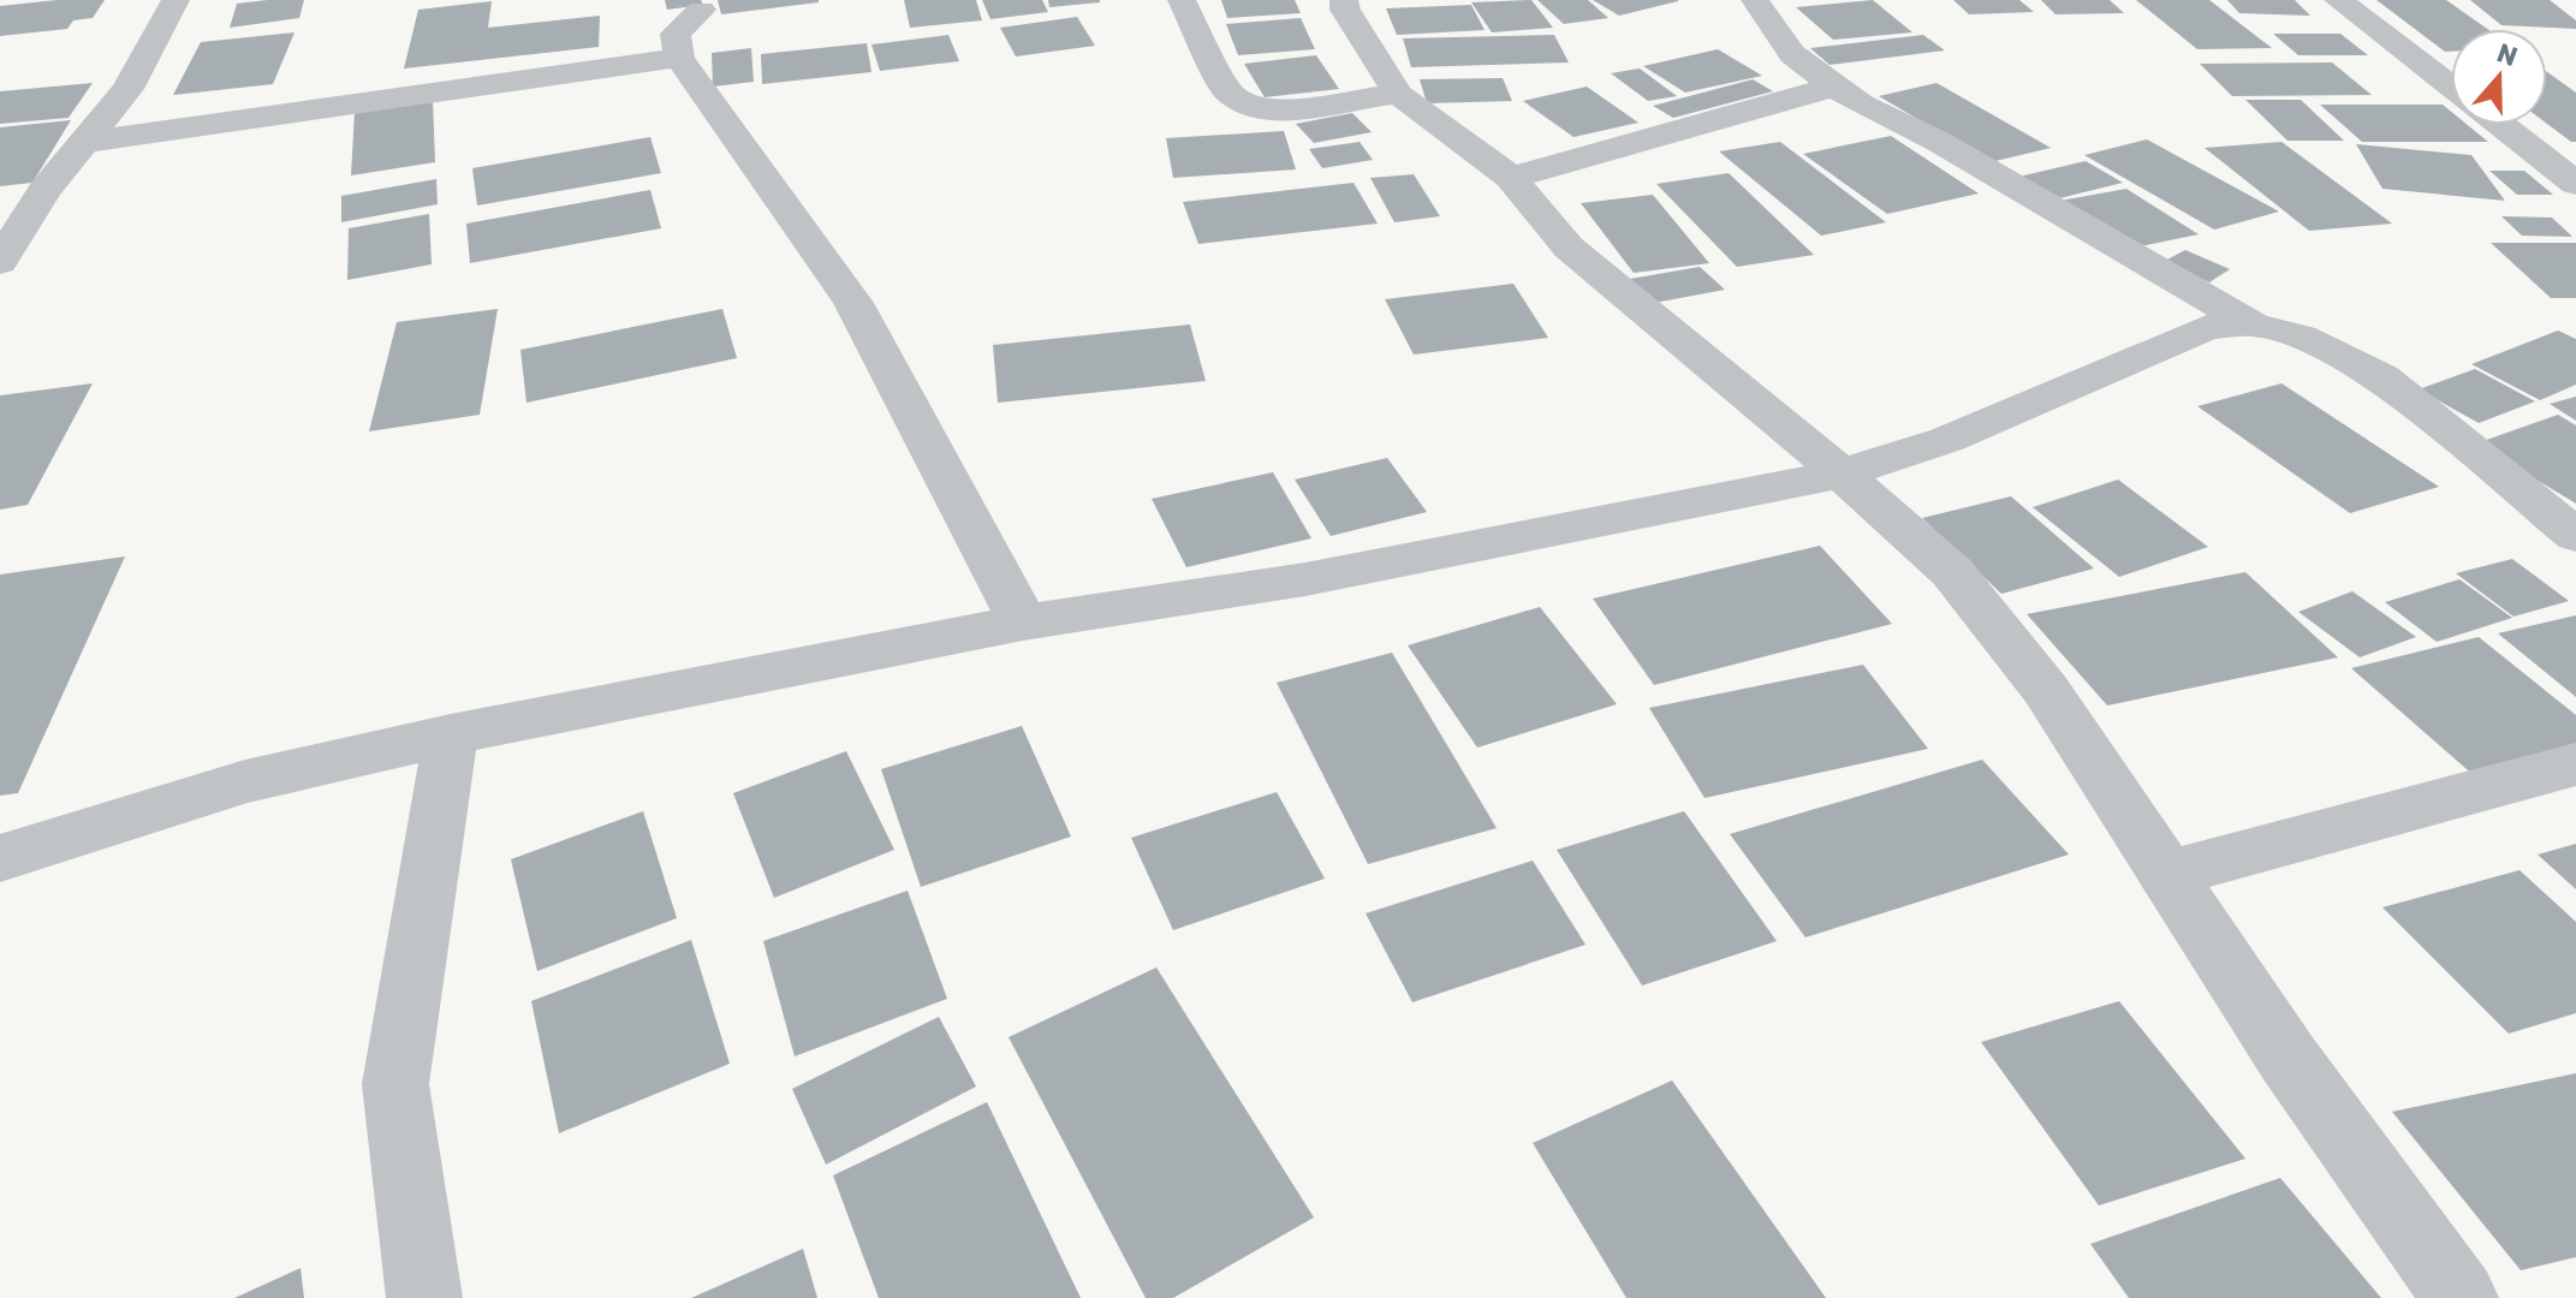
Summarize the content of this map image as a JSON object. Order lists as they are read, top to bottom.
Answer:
{
  "north": "top"
}
